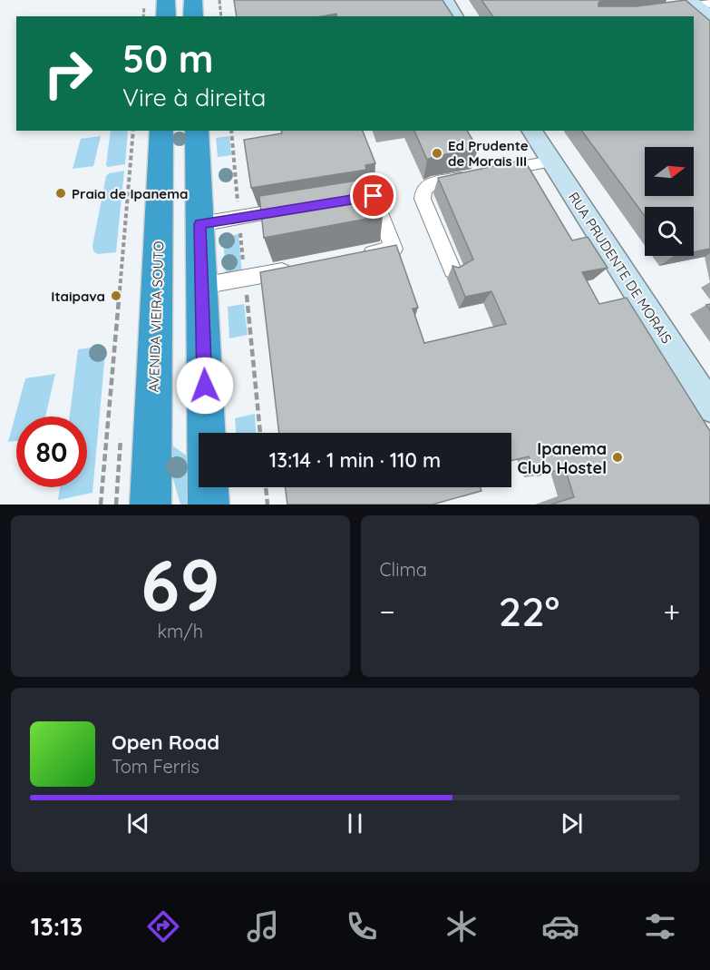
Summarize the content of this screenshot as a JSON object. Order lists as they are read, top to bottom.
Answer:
{
  "streets": {
    "highway": ["AVENIDA VIEIRA SOUTO"],
    "main road": ["RUA PRUDENTE DE MORAIS"]
  },
  "places": [
    "Ed Prudente de Morais III",
    "Praia de Ipanema",
    "Itaipava",
    "Ipanema Club Hostel"
  ],
  "north": "right",
  "page": {
    "turn": ["50 m", "Vire à direita"],
    "limit": "80",
    "trip": "13:14 · 1 min · 110 m",
    "tile": [
      ["69", "km/h"],
      "Clima"
    ],
    "heat": ["−", "22°", "+"],
    "song": ["Open Road", "Tom Ferris"],
    "tabs": "13:13"
  }
}
